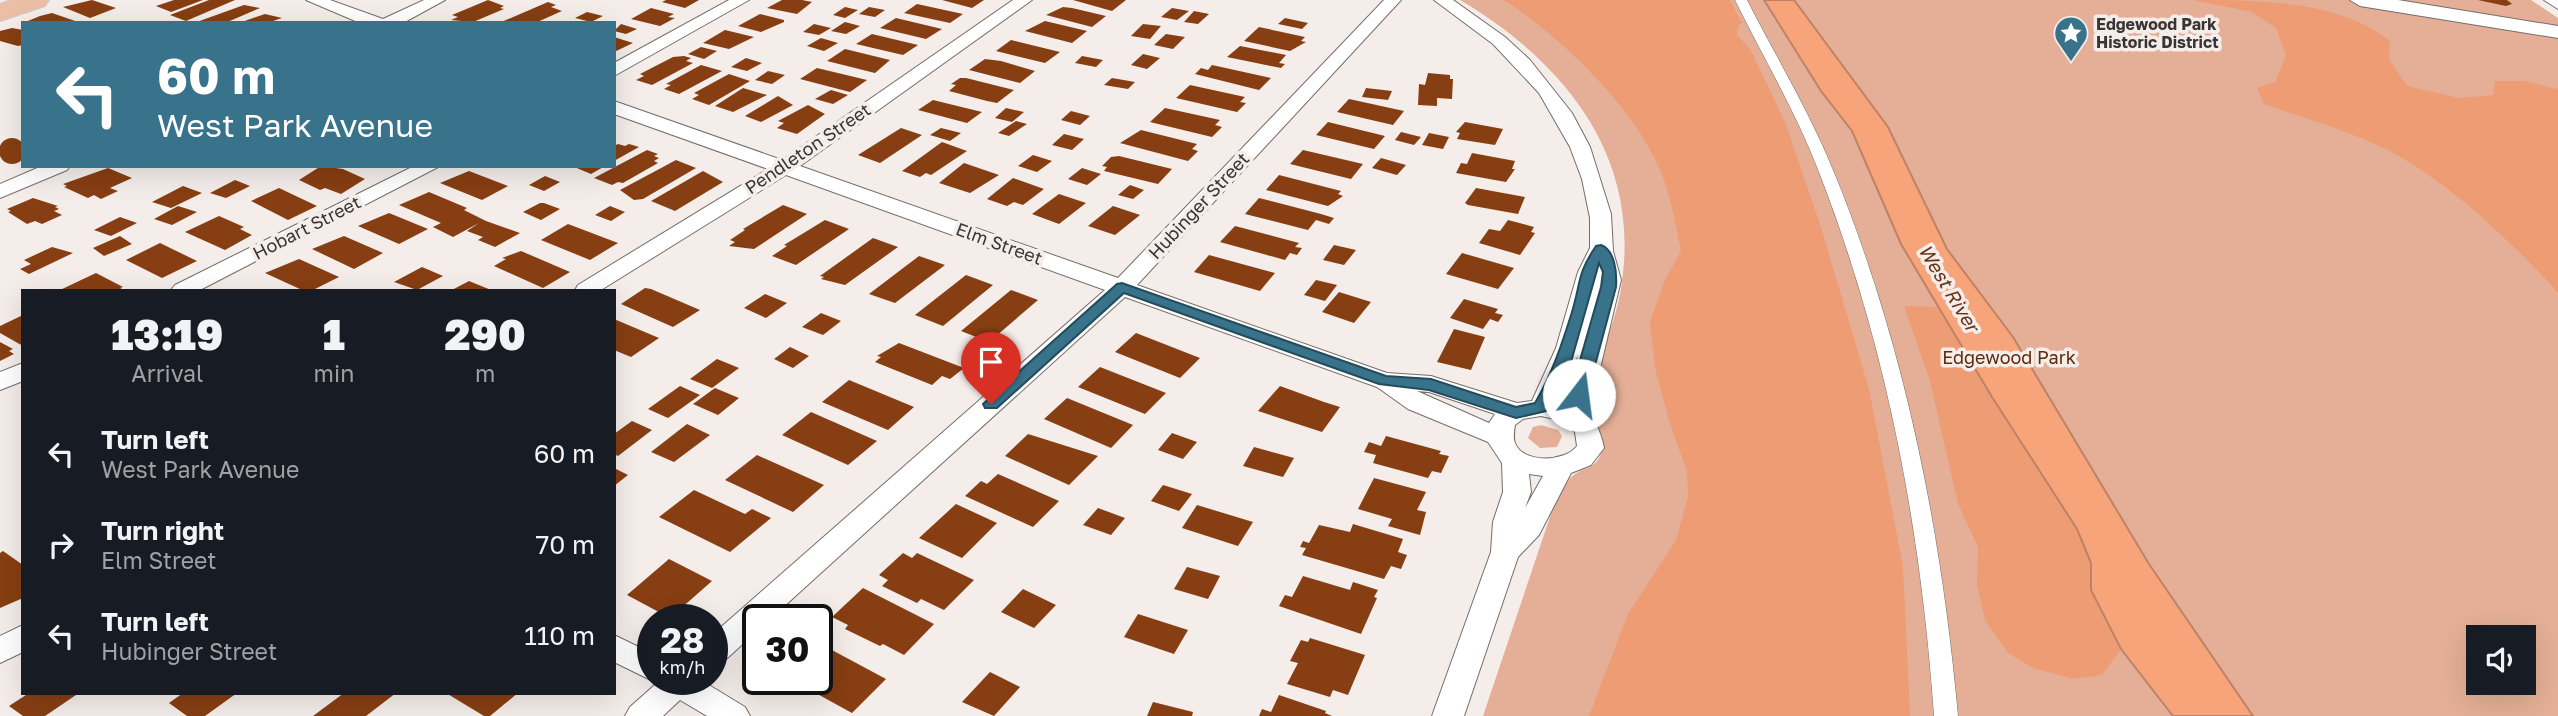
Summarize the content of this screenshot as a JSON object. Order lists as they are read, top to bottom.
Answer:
{
  "streets": {
    "street": [
      "Pendleton Street",
      "Hubinger Street",
      "Hobart Street",
      "Elm Street"
    ]
  },
  "crossings": [
    ["Pendleton Street", "Elm Street"],
    ["Hubinger Street", "Elm Street"]
  ],
  "water": ["West River"],
  "parks": ["Edgewood Park"],
  "places": {
    "place": ["Edgewood Park Historic District"]
  },
  "page": {
    "turn": ["60 m", "West Park Avenue"],
    "eta": [
      "13:19",
      "Arrival",
      "1",
      "min",
      "290",
      "m"
    ],
    "list": [
      {
        "name": "Turn left",
        "note": "West Park Avenue",
        "value": "60 m"
      },
      {
        "name": "Turn right",
        "note": "Elm Street",
        "value": "70 m"
      },
      {
        "name": "Turn left",
        "note": "Hubinger Street",
        "value": "110 m"
      }
    ],
    "speed": "28 km/h",
    "limit": "30"
  }
}
